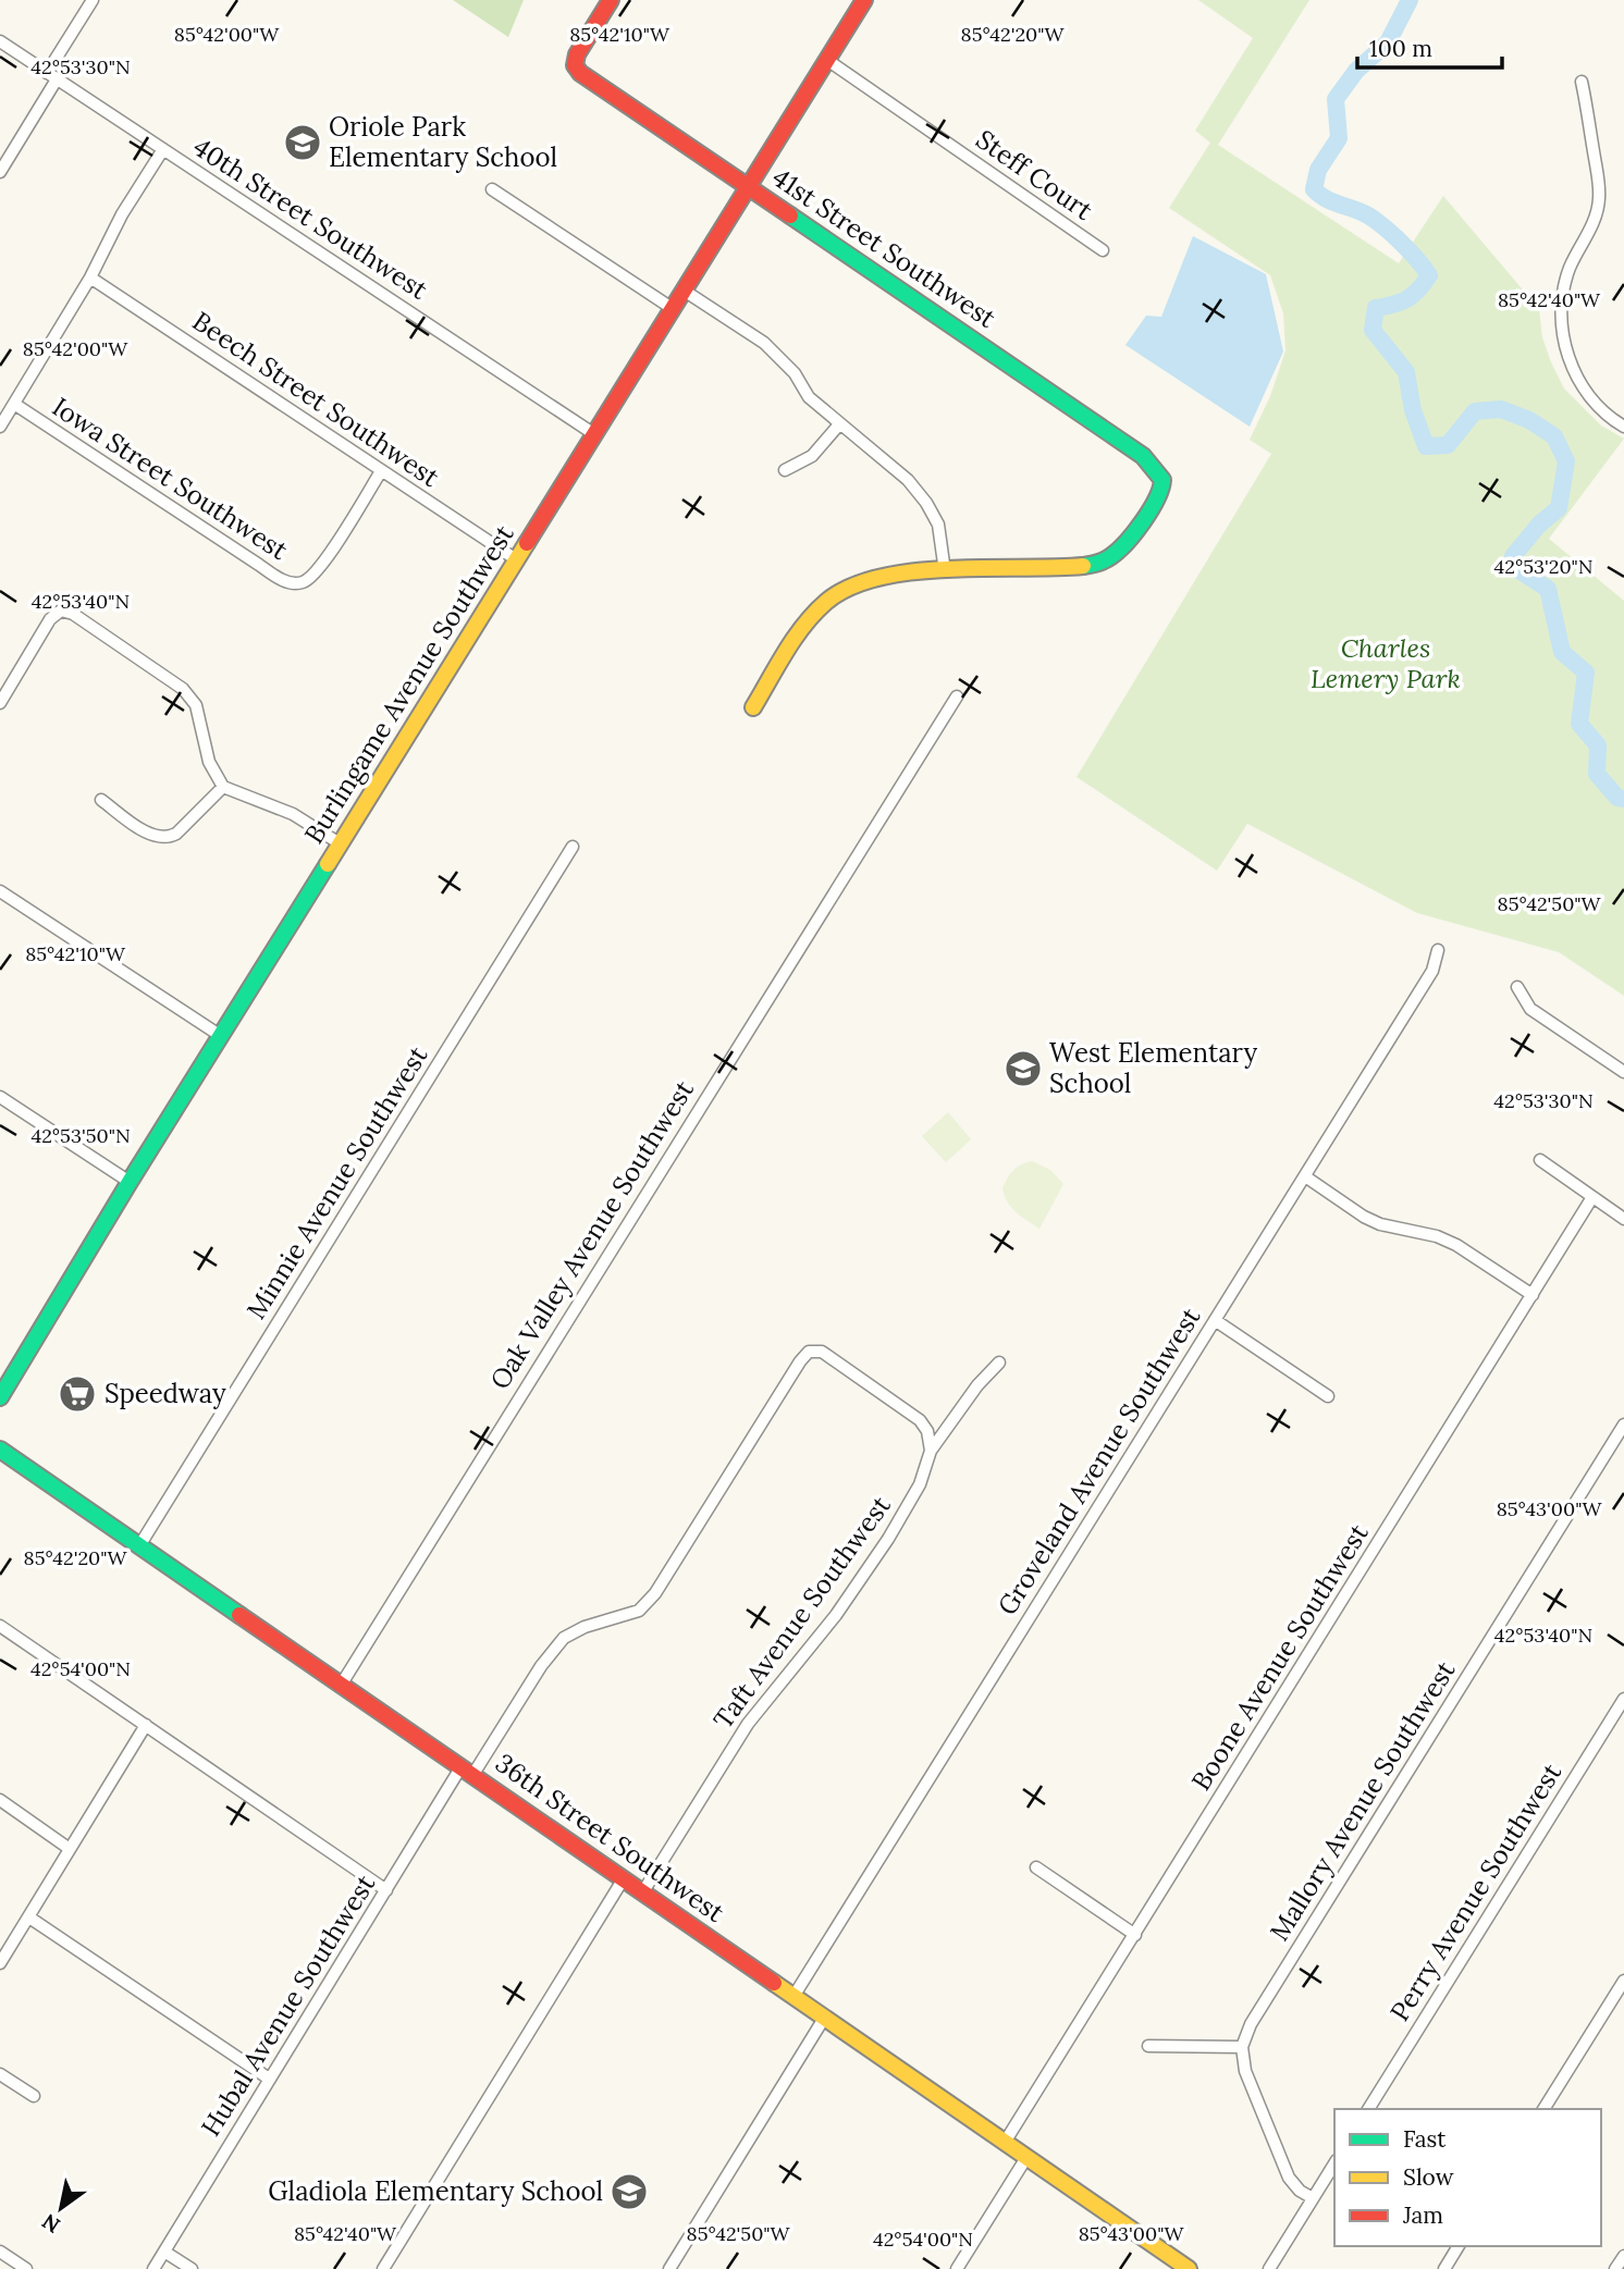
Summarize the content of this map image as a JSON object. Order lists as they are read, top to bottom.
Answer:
{
  "streets": {
    "street": [
      "Steff Court",
      "40th Street Southwest",
      "41st Street Southwest",
      "Beech Street Southwest",
      "Iowa Street Southwest",
      "Burlingame Avenue Southwest",
      "Minnie Avenue Southwest",
      "Oak Valley Avenue Southwest",
      "Groveland Avenue Southwest",
      "Taft Avenue Southwest",
      "Boone Avenue Southwest",
      "Mallory Avenue Southwest",
      "36th Street Southwest",
      "Perry Avenue Southwest",
      "Hubal Avenue Southwest"
    ]
  },
  "crossings": [
    ["Steff Court", "Burlingame Avenue Southwest"],
    ["40th Street Southwest", "Burlingame Avenue Southwest"],
    ["41st Street Southwest", "Burlingame Avenue Southwest"],
    ["Beech Street Southwest", "Iowa Street Southwest"],
    ["Beech Street Southwest", "Burlingame Avenue Southwest"],
    ["Minnie Avenue Southwest", "36th Street Southwest"],
    ["Oak Valley Avenue Southwest", "36th Street Southwest"],
    ["Groveland Avenue Southwest", "36th Street Southwest"],
    ["Taft Avenue Southwest", "36th Street Southwest"],
    ["Taft Avenue Southwest", "Hubal Avenue Southwest"],
    ["Boone Avenue Southwest", "36th Street Southwest"],
    ["36th Street Southwest", "Hubal Avenue Southwest"]
  ],
  "parks": ["Charles Lemery Park"],
  "places": {
    "school or university": ["Oriole Park Elementary School", "West Elementary School", "Gladiola Elementary School"],
    "supermarket": ["Speedway"]
  },
  "legend": ["Fast", "Slow", "Jam"],
  "scale_bar": "100 m",
  "north": "bottom left",
  "coordinates": [
    "85°42'00\"W",
    "85°42'10\"W",
    "85°42'20\"W",
    "42°53'30\"N",
    "85°42'40\"W",
    "42°53'20\"N",
    "42°53'40\"N",
    "85°42'50\"W",
    "42°53'50\"N",
    "85°43'00\"W",
    "42°54'00\"N"
  ]
}
